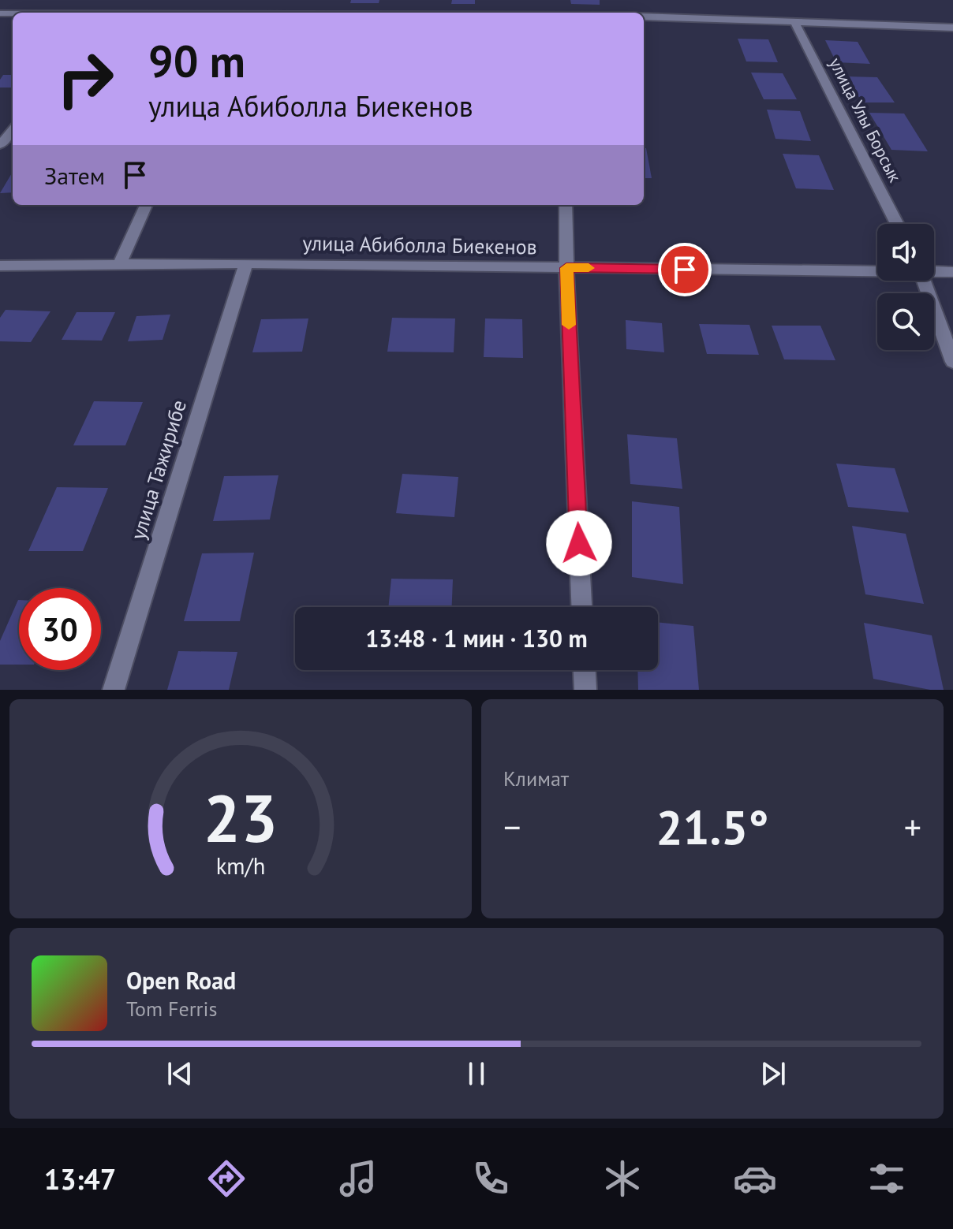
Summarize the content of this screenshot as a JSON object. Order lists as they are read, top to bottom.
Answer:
{
  "streets": {
    "street": ["улица Улы Борсык", "улица Абиболла Биекенов", "улица Тажирибе"]
  },
  "crossings": [
    ["улица Абиболла Биекенов", "улица Тажирибе"]
  ],
  "page": {
    "turn": ["90 m", "улица Абиболла Биекенов"],
    "then": "Затем",
    "limit": "30",
    "trip": "13:48 · 1 мин · 130 m",
    "tile": "Климат",
    "heat": ["−", "21.5°", "+"],
    "song": ["Open Road", "Tom Ferris"],
    "tabs": "13:47",
    "gauge": ["23", "km/h"]
  }
}
